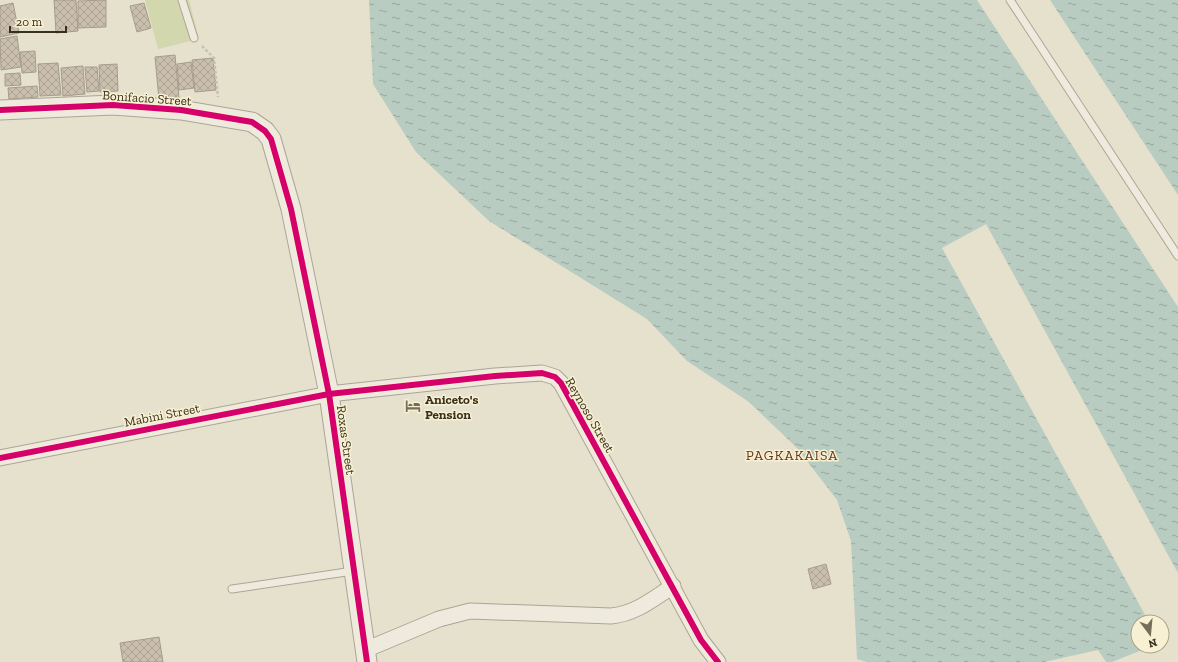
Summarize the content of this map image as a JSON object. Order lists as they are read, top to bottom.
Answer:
{
  "streets": {
    "street": [
      "Bonifacio Street",
      "Mabini Street",
      "Reynoso Street",
      "Roxas Street"
    ]
  },
  "crossings": [
    ["Bonifacio Street", "Roxas Street"],
    ["Mabini Street", "Reynoso Street"],
    ["Mabini Street", "Roxas Street"],
    ["Reynoso Street", "Roxas Street"]
  ],
  "districts": ["PAGKAKAISA"],
  "places": {
    "hotel": ["Aniceto's Pension"]
  },
  "scale_bar": "20 m",
  "north": "bottom"
}
